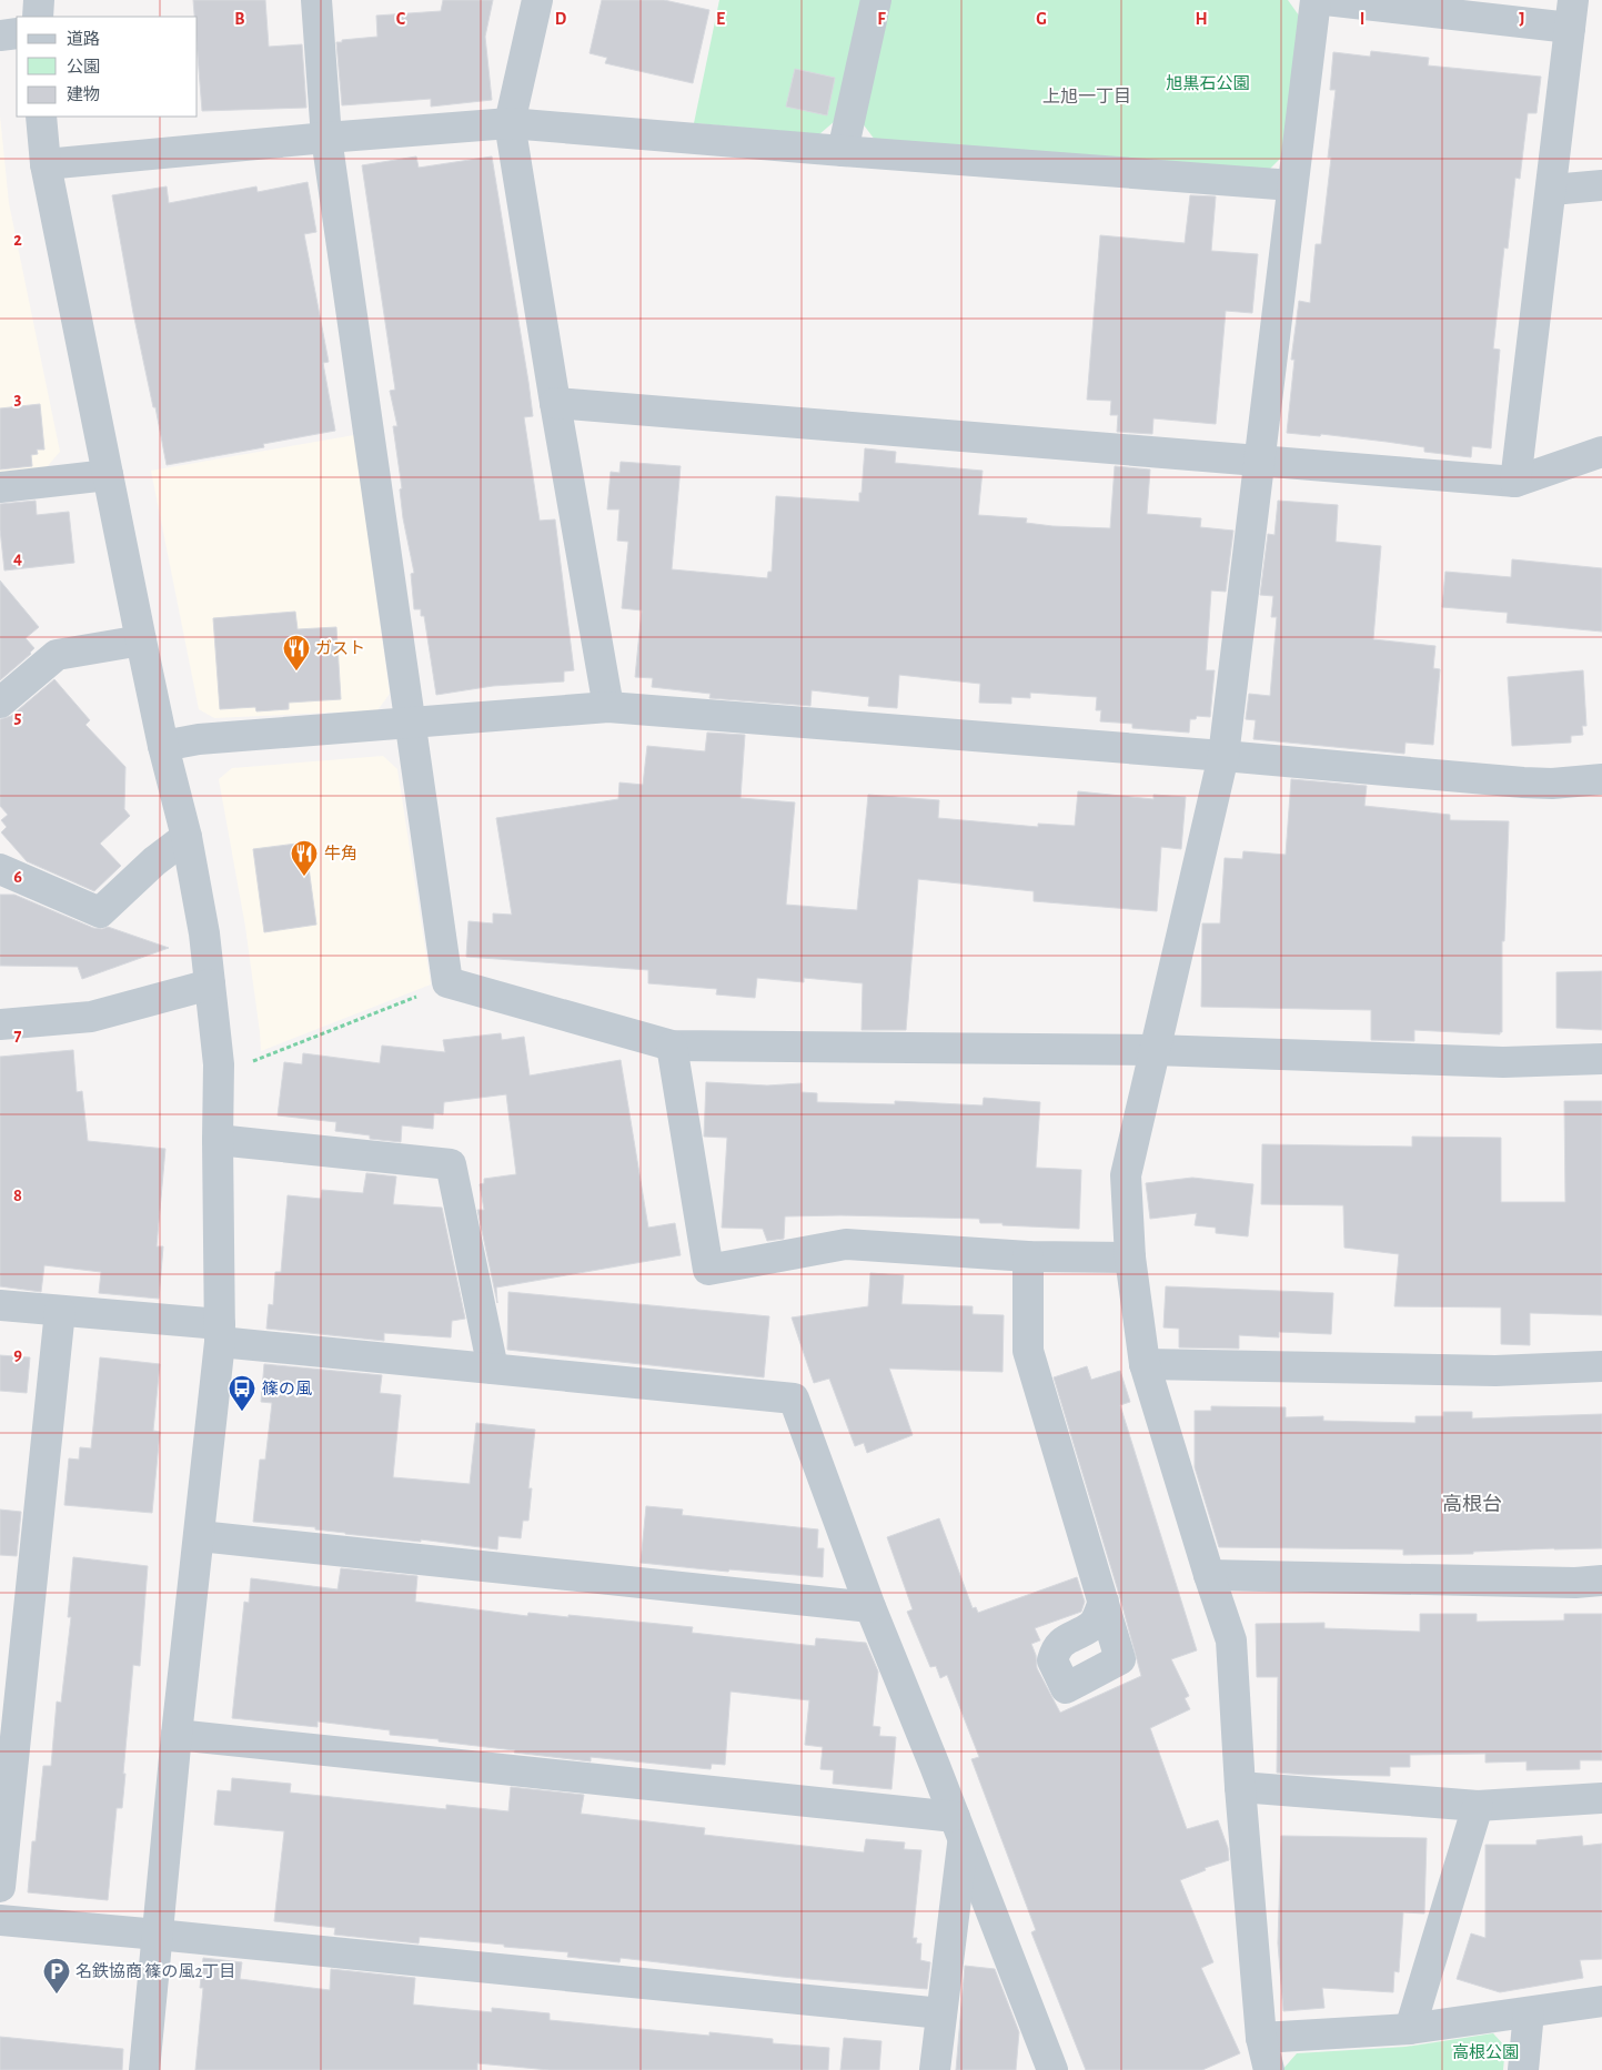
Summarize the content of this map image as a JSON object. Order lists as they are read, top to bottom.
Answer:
{
  "districts": ["上旭一丁目", "高根台"],
  "parks": ["旭黒石公園", "高根公園"],
  "places": {
    "restaurant": ["ガスト", "牛角"],
    "bus stop": ["篠の風"],
    "parking": ["名鉄協商 篠の風2丁目"]
  },
  "legend": ["道路", "公園", "建物"],
  "grid": {
    "columns": [
      "B",
      "C",
      "D",
      "E",
      "F",
      "G",
      "H",
      "I",
      "J"
    ],
    "rows": [
      "2",
      "3",
      "4",
      "5",
      "6",
      "7",
      "8",
      "9"
    ]
  }
}
